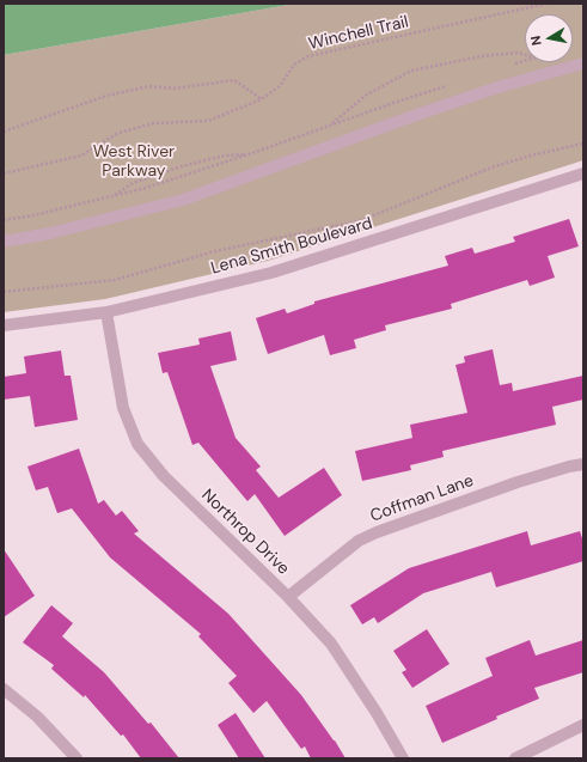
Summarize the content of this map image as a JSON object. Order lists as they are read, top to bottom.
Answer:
{
  "streets": {
    "street": ["Lena Smith Boulevard", "Coffman Lane", "Northrop Drive"],
    "path": ["Winchell Trail"]
  },
  "crossings": [
    ["Lena Smith Boulevard", "Northrop Drive"],
    ["Coffman Lane", "Northrop Drive"]
  ],
  "parks": ["West River Parkway"],
  "north": "left"
}
